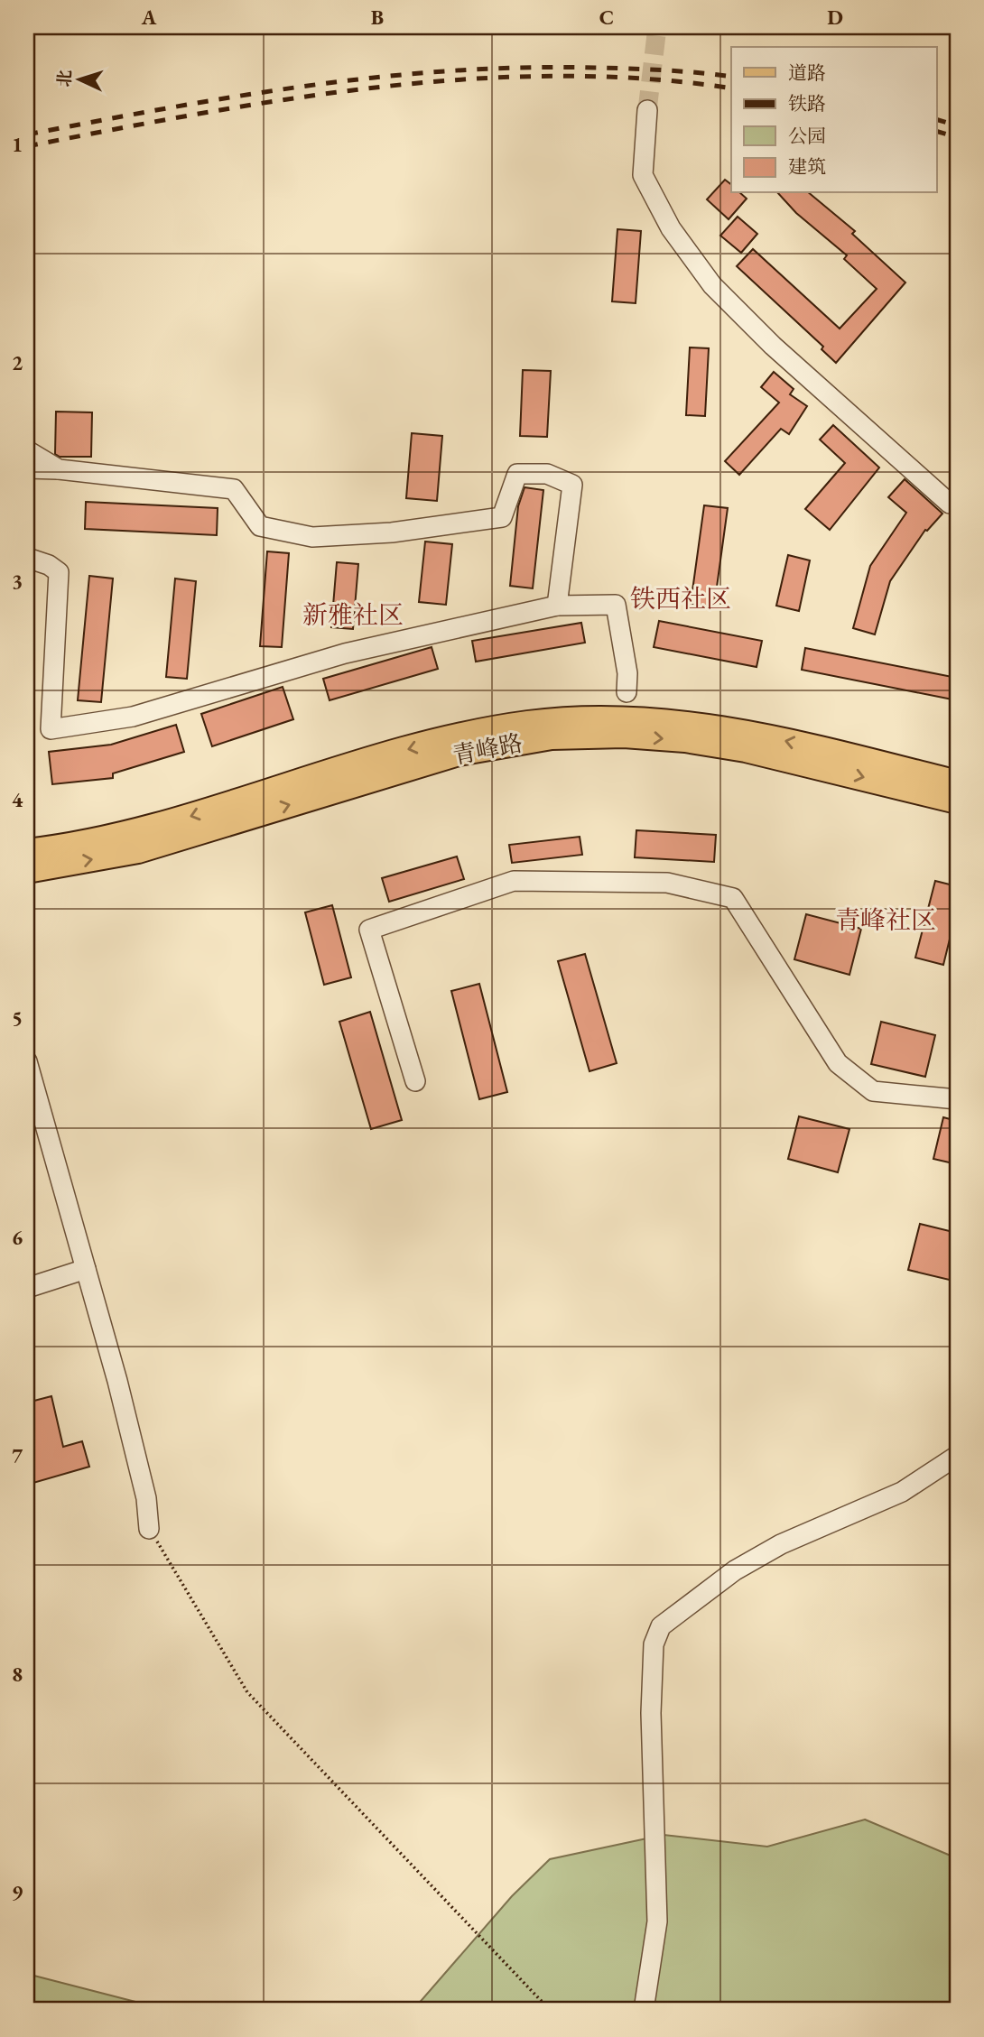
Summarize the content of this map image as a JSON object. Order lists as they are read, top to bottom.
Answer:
{
  "streets": {
    "main road": ["青峰路"]
  },
  "districts": ["铁西社区", "新雅社区", "青峰社区"],
  "legend": [
    "道路",
    "铁路",
    "公园",
    "建筑"
  ],
  "north": "left",
  "grid": {
    "columns": [
      "A",
      "B",
      "C",
      "D"
    ],
    "rows": [
      "1",
      "2",
      "3",
      "4",
      "5",
      "6",
      "7",
      "8",
      "9"
    ]
  }
}
